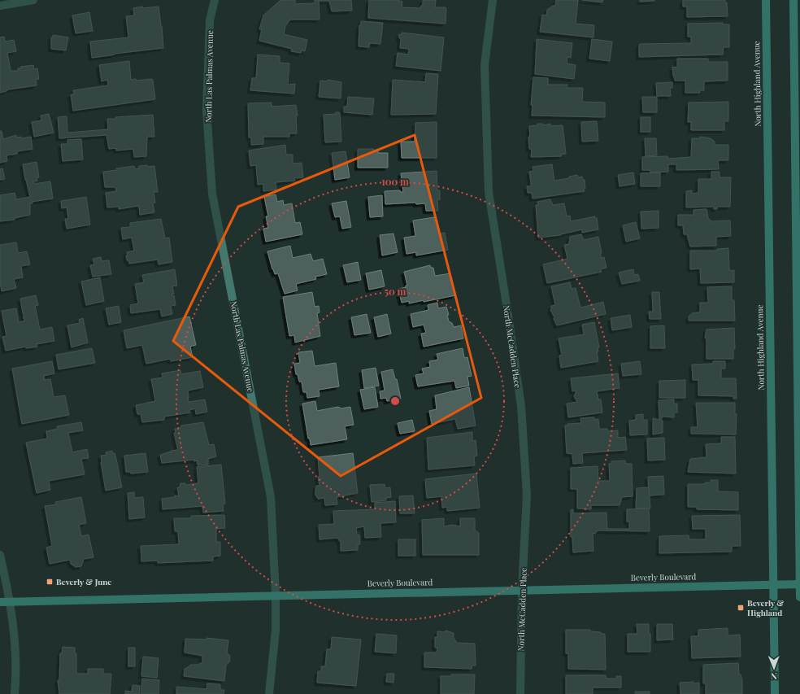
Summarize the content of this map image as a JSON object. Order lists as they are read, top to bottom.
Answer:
{
  "streets": {
    "main road": ["North Highland Avenue", "Beverly Boulevard"],
    "street": ["North Las Palmas Avenue", "North McCadden Place"]
  },
  "crossings": [
    ["North Las Palmas Avenue", "Beverly Boulevard"],
    ["North Highland Avenue", "Beverly Boulevard"],
    ["North McCadden Place", "Beverly Boulevard"]
  ],
  "places": {
    "transit": ["Beverly & June", "Beverly & Highland"]
  },
  "north": "bottom",
  "rings": ["100 m", "50 m"]
}
